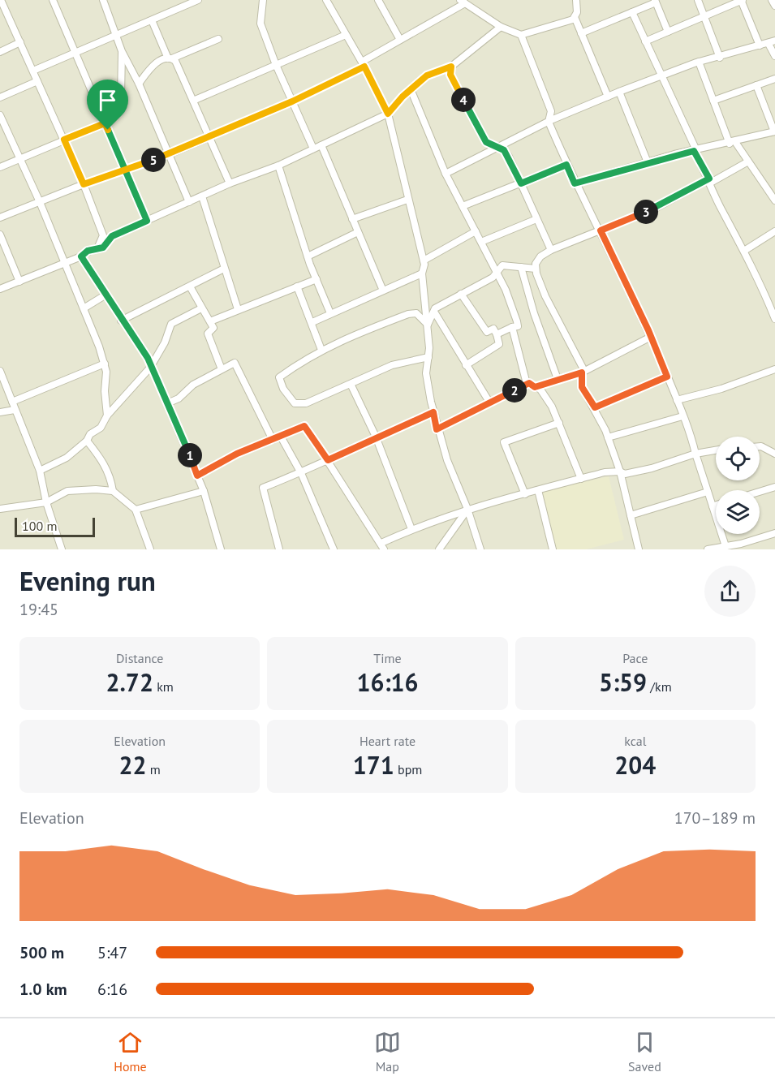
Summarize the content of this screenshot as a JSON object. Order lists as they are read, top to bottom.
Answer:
{
  "scale_bar": "100 m",
  "page": {
    "pins": [
      "4",
      "5",
      "3",
      "2",
      "1"
    ],
    "scale": "100 m",
    "heading": ["Evening run", "19:45"],
    "stats": [
      ["Distance", "2.72 km"],
      ["Time", "16:16"],
      ["Pace", "5:59 /km"],
      ["Elevation", "22 m"],
      ["Heart rate", "171 bpm"],
      ["kcal", "204"]
    ],
    "chart": ["Elevation", "170–189 m"],
    "list": [
      {
        "name": "500 m",
        "note": "5:47"
      },
      {
        "name": "1.0 km",
        "note": "6:16"
      }
    ],
    "tabs": ["Home", "Map", "Saved"]
  }
}
